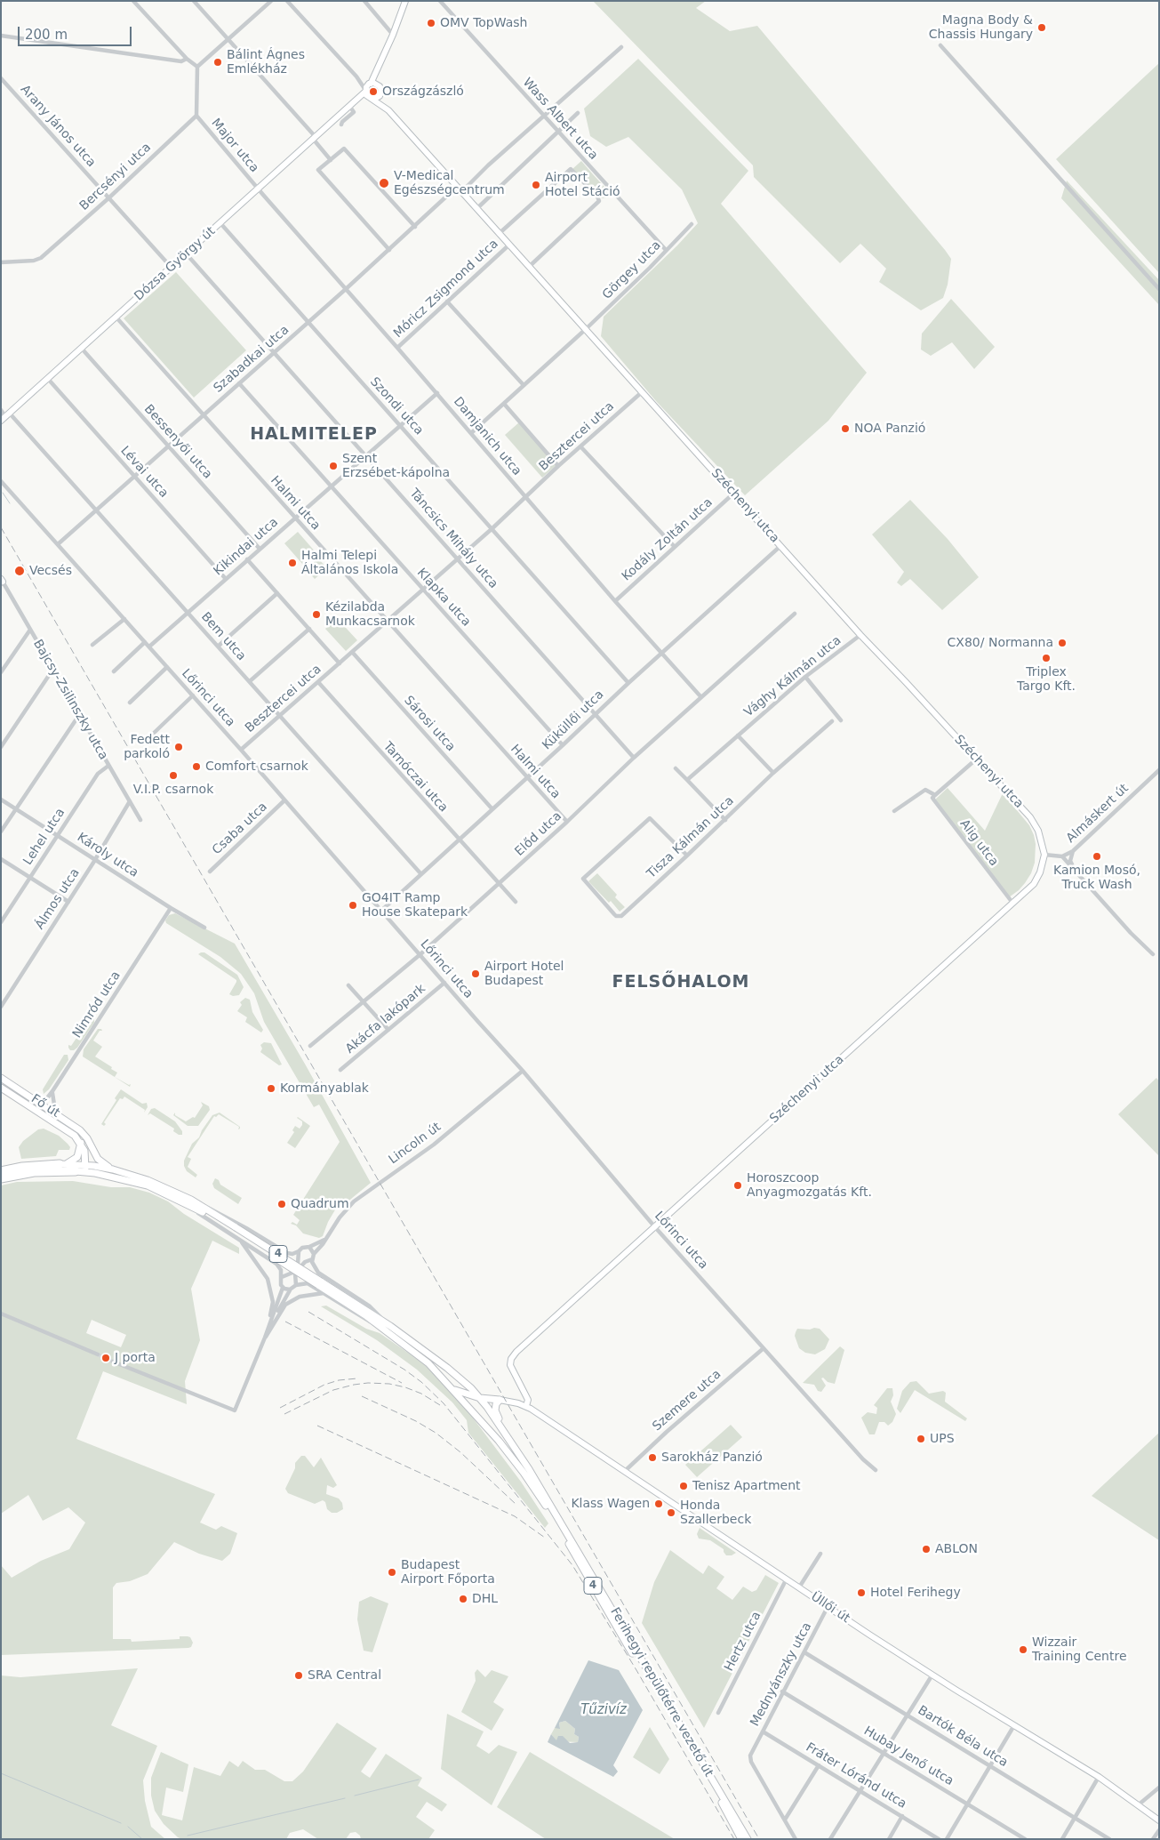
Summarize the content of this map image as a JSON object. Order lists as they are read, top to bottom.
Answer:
{
  "streets": {
    "main road": ["Fő út", "4", "Ferihegyi repülőtérre vezető út"],
    "street": [
      "Wass Albert utca",
      "Arany János utca",
      "Major utca",
      "Bercsényi utca",
      "Dózsa György út",
      "Görgey utca",
      "Móricz Zsigmond utca",
      "Szabadkai utca",
      "Szondi utca",
      "Damjanich utca",
      "Besztercei utca",
      "Bessenyői utca",
      "Lévai utca",
      "Halmi utca",
      "Széchenyi utca",
      "Táncsics Mihály utca",
      "Kodály Zoltán utca",
      "Kikindai utca",
      "Klapka utca",
      "Bem utca",
      "Vághy Kálmán utca",
      "Lőrinci utca",
      "Bajcsy-Zsilinszky utca",
      "Küküllői utca",
      "Sárosi utca",
      "Tarnóczai utca",
      "Almáskert út",
      "Csaba utca",
      "Előd utca",
      "Lehel utca",
      "Tisza Kálmán utca",
      "Alig utca",
      "Károly utca",
      "Álmos utca",
      "Nimród utca",
      "Akácfa lakópark",
      "Lincoln út",
      "Szemere utca",
      "Üllői út",
      "Hertz utca",
      "Mednyánszky utca",
      "Bartók Béla utca",
      "Hubay Jenő utca",
      "Fráter Lóránd utca"
    ]
  },
  "crossings": [
    ["Wass Albert utca", "Görgey utca"],
    ["Arany János utca", "Bercsényi utca"],
    ["Arany János utca", "Dózsa György út"],
    ["Major utca", "Bercsényi utca"],
    ["Major utca", "Dózsa György út"],
    ["Major utca", "Damjanich utca"],
    ["Dózsa György út", "Szondi utca"],
    ["Dózsa György út", "Damjanich utca"],
    ["Dózsa György út", "Bessenyői utca"],
    ["Dózsa György út", "Lévai utca"],
    ["Dózsa György út", "Halmi utca"],
    ["Dózsa György út", "Széchenyi utca"],
    ["Dózsa György út", "Táncsics Mihály utca"],
    ["Dózsa György út", "Bem utca"],
    ["Görgey utca", "Damjanich utca"],
    ["Görgey utca", "Széchenyi utca"],
    ["Móricz Zsigmond utca", "Damjanich utca"],
    ["Móricz Zsigmond utca", "Széchenyi utca"],
    ["Szabadkai utca", "Szondi utca"],
    ["Szabadkai utca", "Damjanich utca"],
    ["Szabadkai utca", "Bessenyői utca"],
    ["Szabadkai utca", "Lévai utca"],
    ["Szabadkai utca", "Halmi utca"],
    ["Szabadkai utca", "Széchenyi utca"],
    ["Szabadkai utca", "Táncsics Mihály utca"],
    ["Szabadkai utca", "Klapka utca"],
    ["Szabadkai utca", "Bem utca"],
    ["Szabadkai utca", "Lőrinci utca"],
    ["Szondi utca", "Besztercei utca"],
    ["Szondi utca", "Kikindai utca"],
    ["Szondi utca", "Küküllői utca"],
    ["Damjanich utca", "Besztercei utca"],
    ["Damjanich utca", "Kodály Zoltán utca"],
    ["Damjanich utca", "Kikindai utca"],
    ["Damjanich utca", "Küküllői utca"],
    ["Damjanich utca", "Előd utca"],
    ["Besztercei utca", "Halmi utca"],
    ["Besztercei utca", "Széchenyi utca"],
    ["Besztercei utca", "Táncsics Mihály utca"],
    ["Besztercei utca", "Klapka utca"],
    ["Besztercei utca", "Bem utca"],
    ["Besztercei utca", "Lőrinci utca"],
    ["Besztercei utca", "Sárosi utca"],
    ["Besztercei utca", "Tarnóczai utca"],
    ["Bessenyői utca", "Kikindai utca"],
    ["Lévai utca", "Kikindai utca"],
    ["Halmi utca", "Kikindai utca"],
    ["Halmi utca", "Küküllői utca"],
    ["Halmi utca", "Előd utca"],
    ["Széchenyi utca", "Kodály Zoltán utca"],
    ["Széchenyi utca", "Vághy Kálmán utca"],
    ["Széchenyi utca", "Lőrinci utca"],
    ["Széchenyi utca", "Küküllői utca"],
    ["Széchenyi utca", "Almáskert út"],
    ["Széchenyi utca", "Alig utca"],
    ["Széchenyi utca", "Üllői út"],
    ["Táncsics Mihály utca", "Kikindai utca"],
    ["Táncsics Mihály utca", "Küküllői utca"],
    ["Táncsics Mihály utca", "Előd utca"],
    ["Kikindai utca", "Klapka utca"],
    ["Kikindai utca", "Bem utca"],
    ["Kikindai utca", "Lőrinci utca"],
    ["Klapka utca", "Küküllői utca"],
    ["Bem utca", "Küküllői utca"],
    ["Lőrinci utca", "Küküllői utca"],
    ["Lőrinci utca", "Csaba utca"],
    ["Lőrinci utca", "Előd utca"],
    ["Lőrinci utca", "Akácfa lakópark"],
    ["Lőrinci utca", "Lincoln út"],
    ["Lőrinci utca", "Szemere utca"],
    ["Bajcsy-Zsilinszky utca", "Lehel utca"],
    ["Bajcsy-Zsilinszky utca", "Álmos utca"],
    ["Küküllői utca", "Sárosi utca"],
    ["Küküllői utca", "Tarnóczai utca"],
    ["Tarnóczai utca", "Előd utca"],
    ["Lehel utca", "Károly utca"],
    ["Károly utca", "Álmos utca"],
    ["Károly utca", "Nimród utca"],
    ["Nimród utca", "Fő út"],
    ["Fő út", "4"],
    ["4", "Ferihegyi repülőtérre vezető út"],
    ["Szemere utca", "Üllői út"],
    ["Üllői út", "Hertz utca"],
    ["Üllői út", "Mednyánszky utca"],
    ["Mednyánszky utca", "Bartók Béla utca"],
    ["Mednyánszky utca", "Hubay Jenő utca"],
    ["Mednyánszky utca", "Fráter Lóránd utca"]
  ],
  "districts": ["HALMITELEP", "FELSŐHALOM"],
  "water": ["Tűzivíz"],
  "places": [
    "OMV TopWash",
    "Magna Body & Chassis Hungary",
    "Bálint Ágnes Emlékház",
    "Országzászló",
    "V-Medical Egészségcentrum",
    "Airport Hotel Stáció",
    "NOA Panzió",
    "Szent Erzsébet-kápolna",
    "Halmi Telepi Általános Iskola",
    "Vecsés",
    "Kézilabda Munkacsarnok",
    "CX80/ Normanna",
    "Triplex Targo Kft.",
    "Fedett parkoló",
    "Comfort csarnok",
    "V.I.P. csarnok",
    "Kamion Mosó, Truck Wash",
    "GO4IT Ramp House Skatepark",
    "Airport Hotel Budapest",
    "Kormányablak",
    "Horoszcoop Anyagmozgatás Kft.",
    "Quadrum",
    "J porta",
    "UPS",
    "Sarokház Panzió",
    "Tenisz Apartment",
    "Klass Wagen",
    "Honda Szallerbeck",
    "ABLON",
    "Budapest Airport Főporta",
    "Hotel Ferihegy",
    "DHL",
    "Wizzair Training Centre",
    "SRA Central"
  ],
  "scale_bar": "200 m"
}
